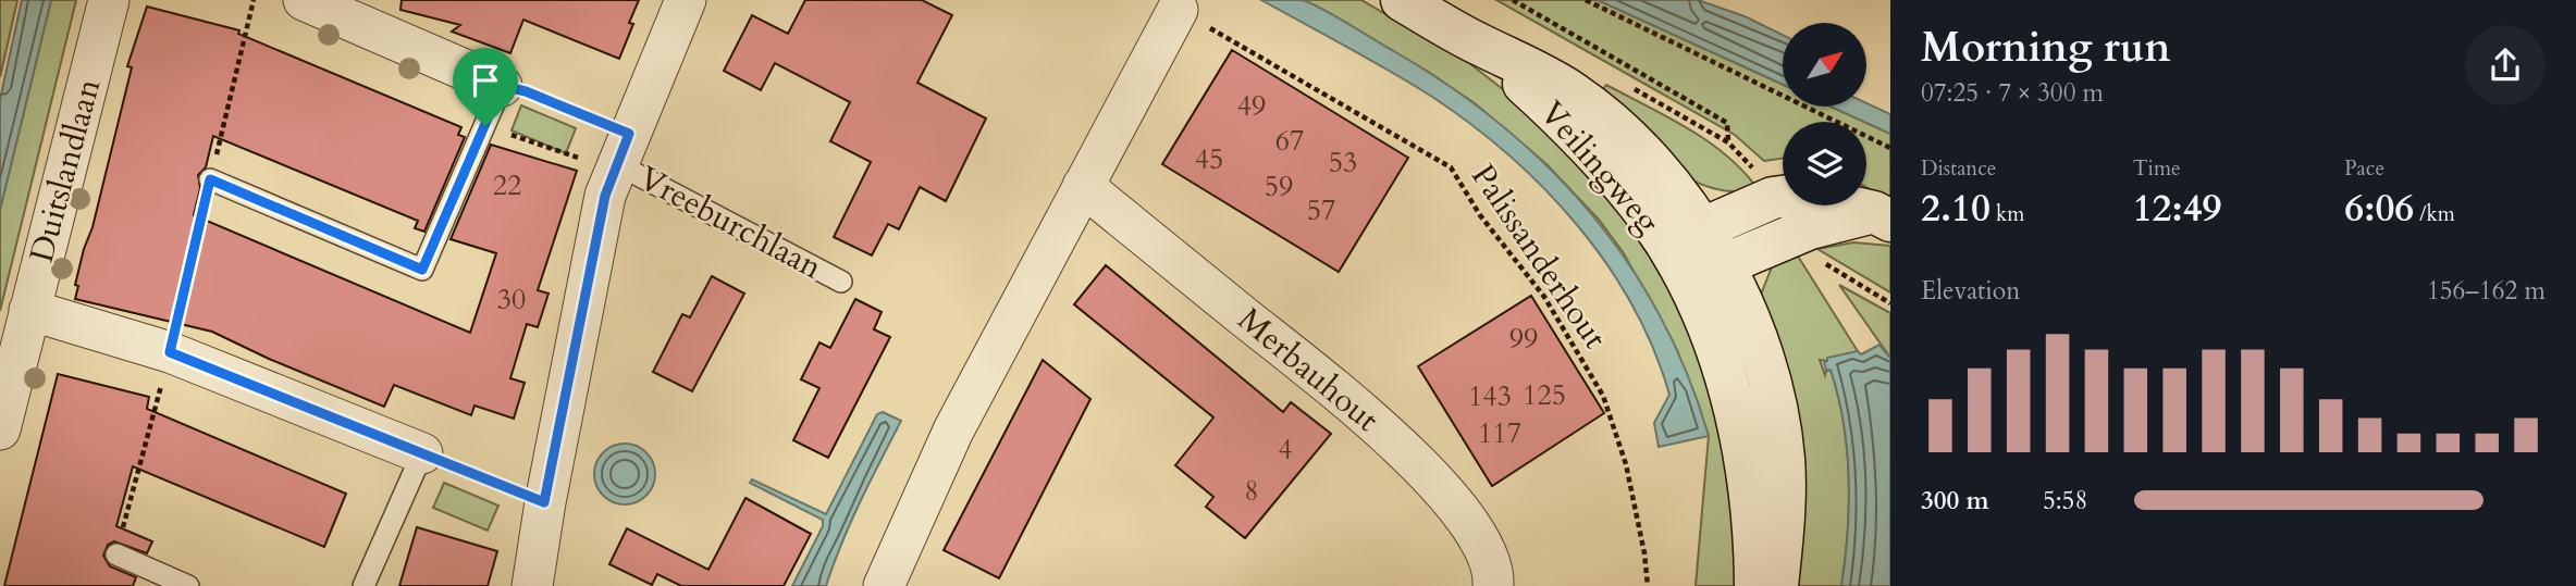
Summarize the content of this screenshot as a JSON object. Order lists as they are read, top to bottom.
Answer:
{
  "streets": {
    "main road": ["Veilingweg"],
    "street": ["Duitslandlaan", "Vreeburchlaan", "Merbauhout"],
    "path": ["Palissanderhout"]
  },
  "house_numbers": [
    "49",
    "67",
    "45",
    "53",
    "22",
    "59",
    "57",
    "30",
    "99",
    "125",
    "143",
    "117",
    "4",
    "8"
  ],
  "north": "top right",
  "page": {
    "heading": ["Morning run", "07:25 · 7 × 300 m"],
    "stats": [
      ["Distance", "2.10 km"],
      ["Time", "12:49"],
      ["Pace", "6:06 /km"]
    ],
    "chart": ["Elevation", "156–162 m"],
    "list": [
      {
        "name": "300 m",
        "note": "5:58"
      }
    ]
  }
}
